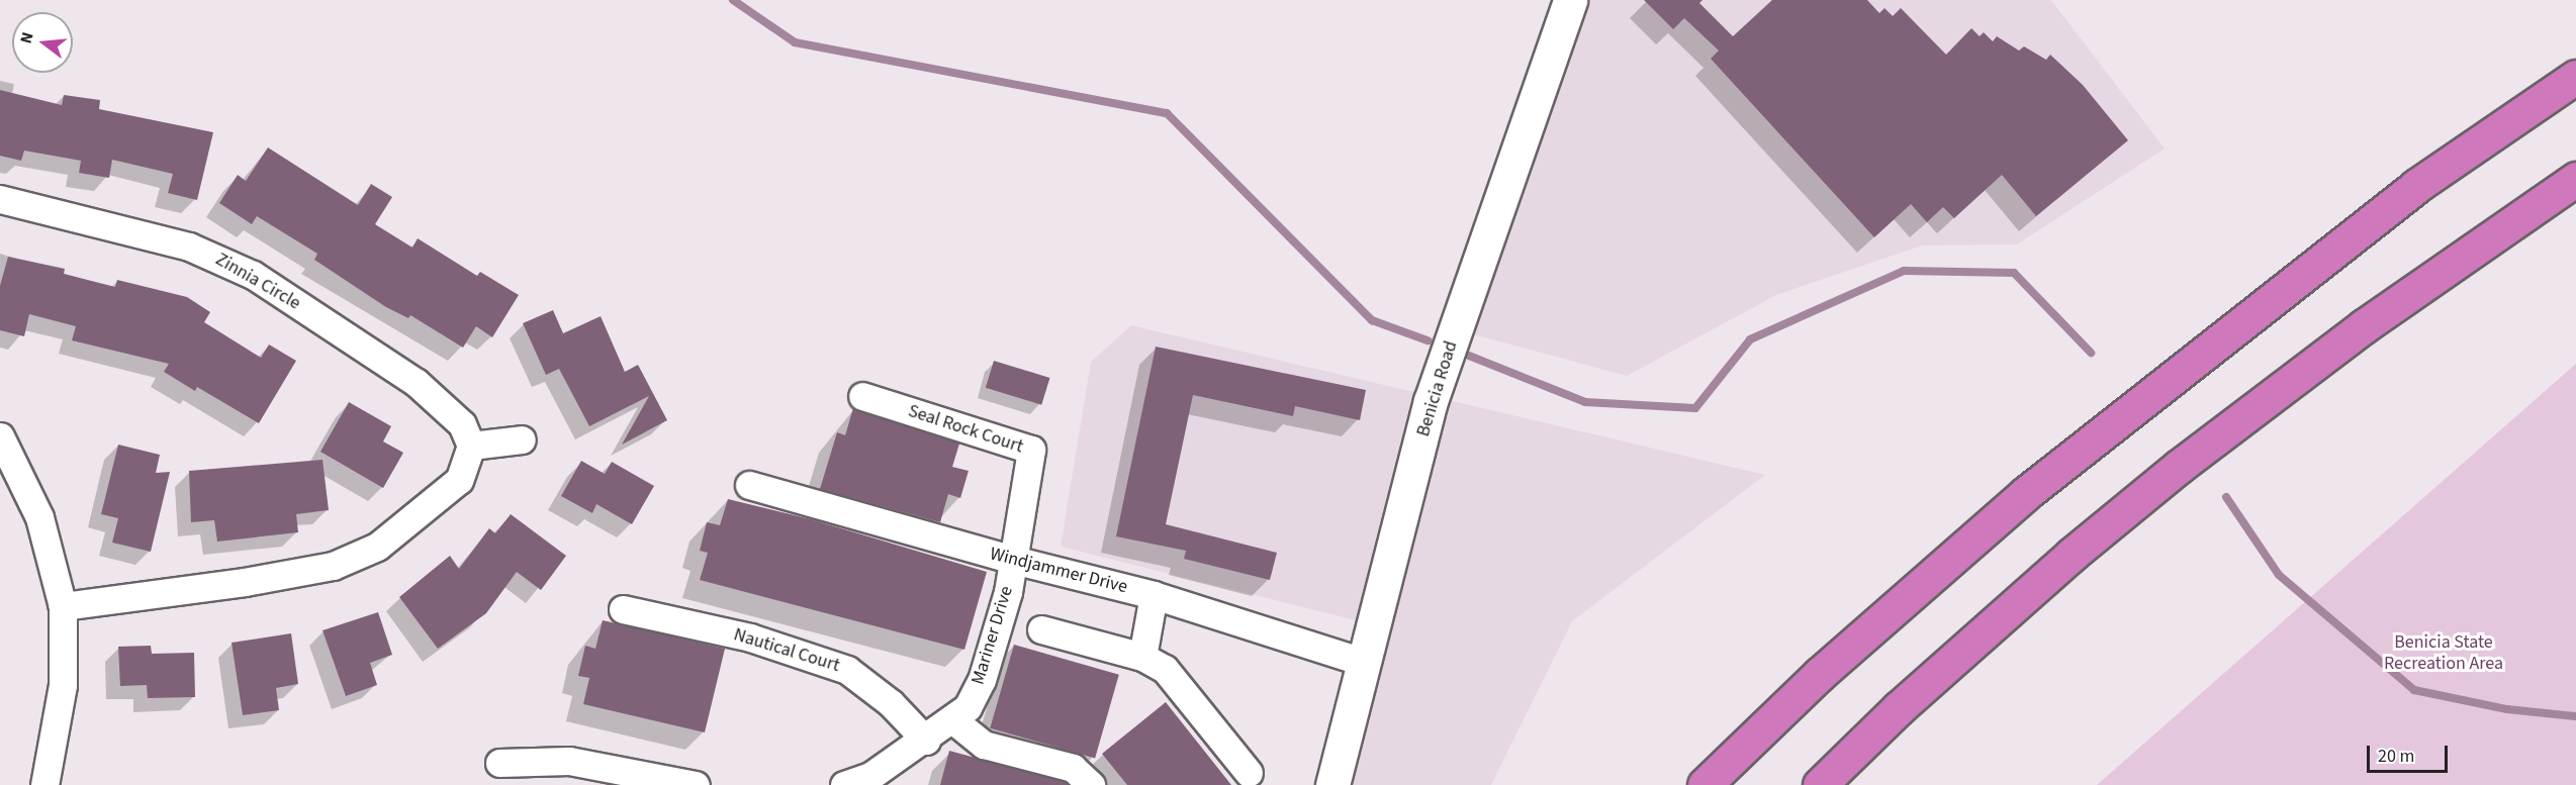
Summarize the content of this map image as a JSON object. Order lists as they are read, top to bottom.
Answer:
{
  "streets": {
    "main road": ["Benicia Road"],
    "street": [
      "Zinnia Circle",
      "Seal Rock Court",
      "Windjammer Drive",
      "Mariner Drive",
      "Nautical Court"
    ]
  },
  "crossings": [
    ["Benicia Road", "Windjammer Drive"],
    ["Seal Rock Court", "Windjammer Drive"],
    ["Seal Rock Court", "Mariner Drive"],
    ["Windjammer Drive", "Mariner Drive"],
    ["Mariner Drive", "Nautical Court"]
  ],
  "parks": ["Benicia State Recreation Area"],
  "scale_bar": "20 m",
  "north": "left"
}
